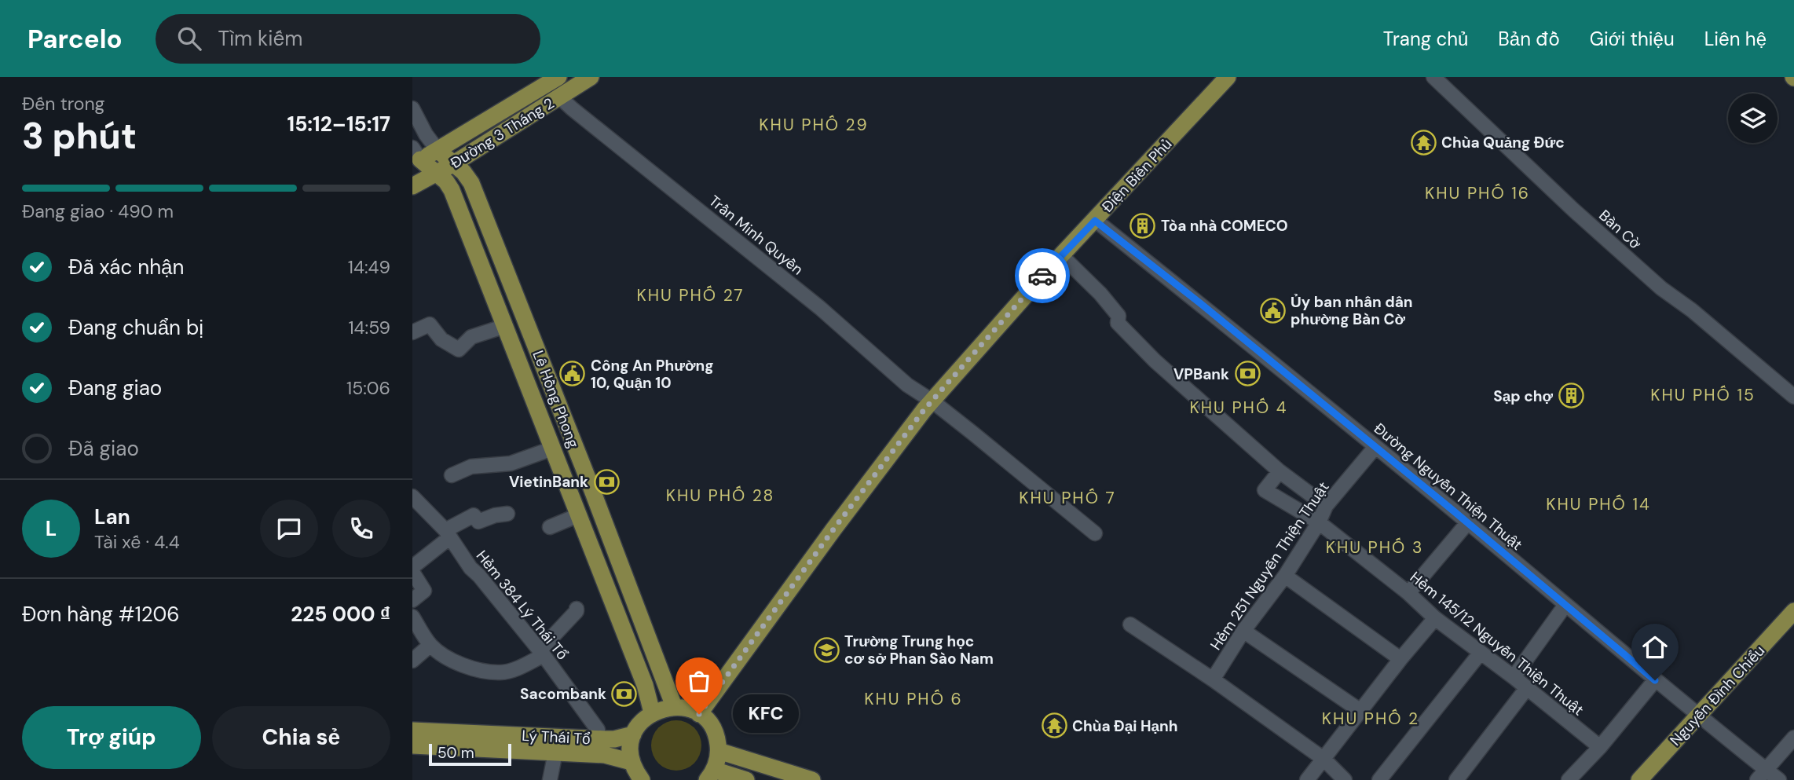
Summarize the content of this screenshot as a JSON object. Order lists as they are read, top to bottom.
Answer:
{
  "streets": {
    "main road": [
      "Đường 3 Tháng 2",
      "Điện Biên Phủ",
      "Lê Hồng Phong",
      "Nguyễn Đình Chiểu",
      "Lý Thái Tổ"
    ],
    "street": [
      "Bàn Cờ",
      "Trần Minh Quyền",
      "Đường Nguyễn Thiện Thuật",
      "Hẻm 251 Nguyễn Thiện Thuật",
      "Hẻm 384 Lý Thái Tổ",
      "Hẻm 145/12 Nguyễn Thiện Thuật"
    ]
  },
  "crossings": [
    ["Đường 3 Tháng 2", "Trần Minh Quyền"],
    ["Đường 3 Tháng 2", "Lê Hồng Phong"],
    ["Điện Biên Phủ", "Trần Minh Quyền"],
    ["Điện Biên Phủ", "Đường Nguyễn Thiện Thuật"],
    ["Đường Nguyễn Thiện Thuật", "Hẻm 251 Nguyễn Thiện Thuật"],
    ["Đường Nguyễn Thiện Thuật", "Nguyễn Đình Chiểu"],
    ["Hẻm 251 Nguyễn Thiện Thuật", "Hẻm 145/12 Nguyễn Thiện Thuật"],
    ["Hẻm 384 Lý Thái Tổ", "Lý Thái Tổ"]
  ],
  "districts": [
    "KHU PHỐ 29",
    "KHU PHỐ 16",
    "KHU PHỐ 27",
    "KHU PHỐ 15",
    "KHU PHỐ 4",
    "KHU PHỐ 28",
    "KHU PHỐ 7",
    "KHU PHỐ 14",
    "KHU PHỐ 3",
    "KHU PHỐ 6",
    "KHU PHỐ 2"
  ],
  "places": {
    "temple": ["Chùa Quảng Đức", "Chùa Đại Hạnh"],
    "building": ["Tòa nhà COMECO", "Sạp chợ"],
    "public building": ["Ủy ban nhân dân phường Bàn Cờ", "Công An Phường 10, Quận 10"],
    "bank": ["VPBank", "VietinBank", "Sacombank"],
    "school or university": ["Trường Trung học cơ sở Phan Sào Nam"],
    "other": ["KFC"]
  },
  "scale_bar": "50 m",
  "page": {
    "header": "Parcelo",
    "search": "Tìm kiếm",
    "nav": [
      "Trang chủ",
      "Bản đồ",
      "Giới thiệu",
      "Liên hệ"
    ],
    "heading": ["3 phút", "Đến trong", "15:12–15:17"],
    "panel": [
      "Lan",
      "Tài xế · 4.4",
      "Đơn hàng #1206",
      "225 000 ₫"
    ],
    "bar": "Đang giao · 490 m",
    "list": [
      ["Đã xác nhận", "14:49"],
      ["Đang chuẩn bị", "14:59"],
      ["Đang giao", "15:06"],
      "Đã giao"
    ],
    "round": "L",
    "bubble": "KFC",
    "buttons": ["Trợ giúp", "Chia sẻ"],
    "scale": "50 m"
  }
}
